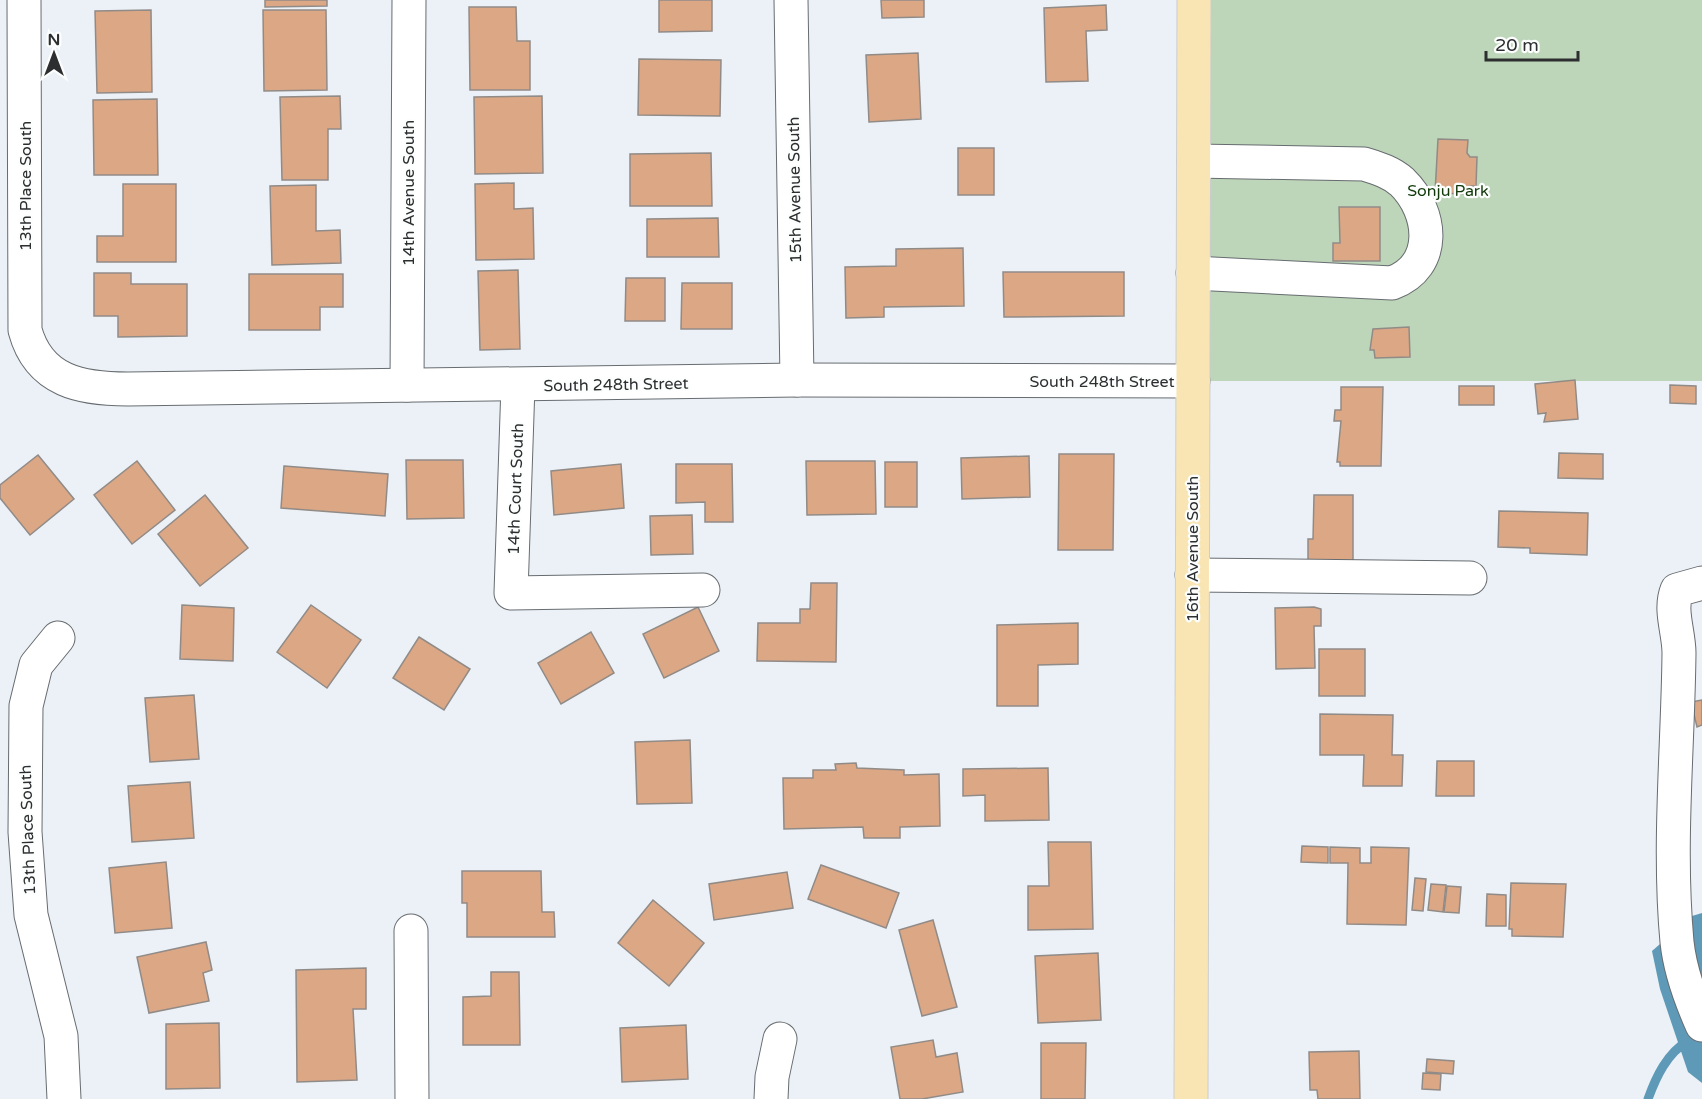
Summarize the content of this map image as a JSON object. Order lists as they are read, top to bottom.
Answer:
{
  "streets": {
    "main road": ["16th Avenue South"],
    "street": [
      "13th Place South",
      "15th Avenue South",
      "14th Avenue South",
      "South 248th Street",
      "14th Court South"
    ]
  },
  "crossings": [
    ["13th Place South", "South 248th Street"],
    ["15th Avenue South", "South 248th Street"],
    ["14th Avenue South", "South 248th Street"],
    ["South 248th Street", "14th Court South"],
    ["South 248th Street", "16th Avenue South"]
  ],
  "parks": ["Sonju Park"],
  "scale_bar": "20 m",
  "north": "top"
}
